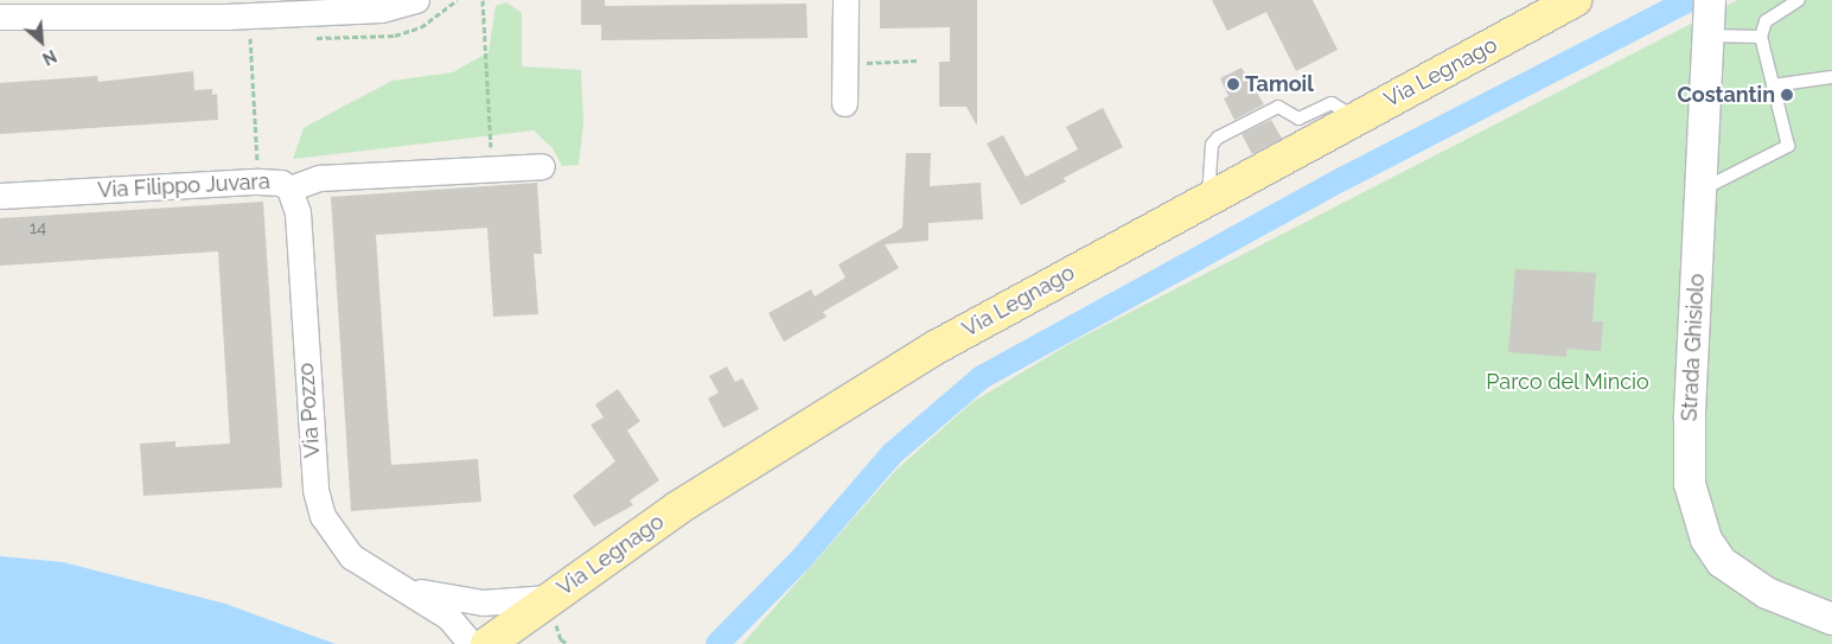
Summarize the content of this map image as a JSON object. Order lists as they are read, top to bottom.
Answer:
{
  "streets": {
    "main road": ["Via Legnago"],
    "street": ["Via Filippo Juvara", "Strada Ghisiolo", "Via Pozzo"]
  },
  "crossings": [
    ["Via Legnago", "Via Pozzo"],
    ["Via Filippo Juvara", "Via Pozzo"]
  ],
  "parks": ["Parco del Mincio"],
  "places": ["Tamoil", "Costantin"],
  "house_numbers": ["14"],
  "north": "bottom right"
}
